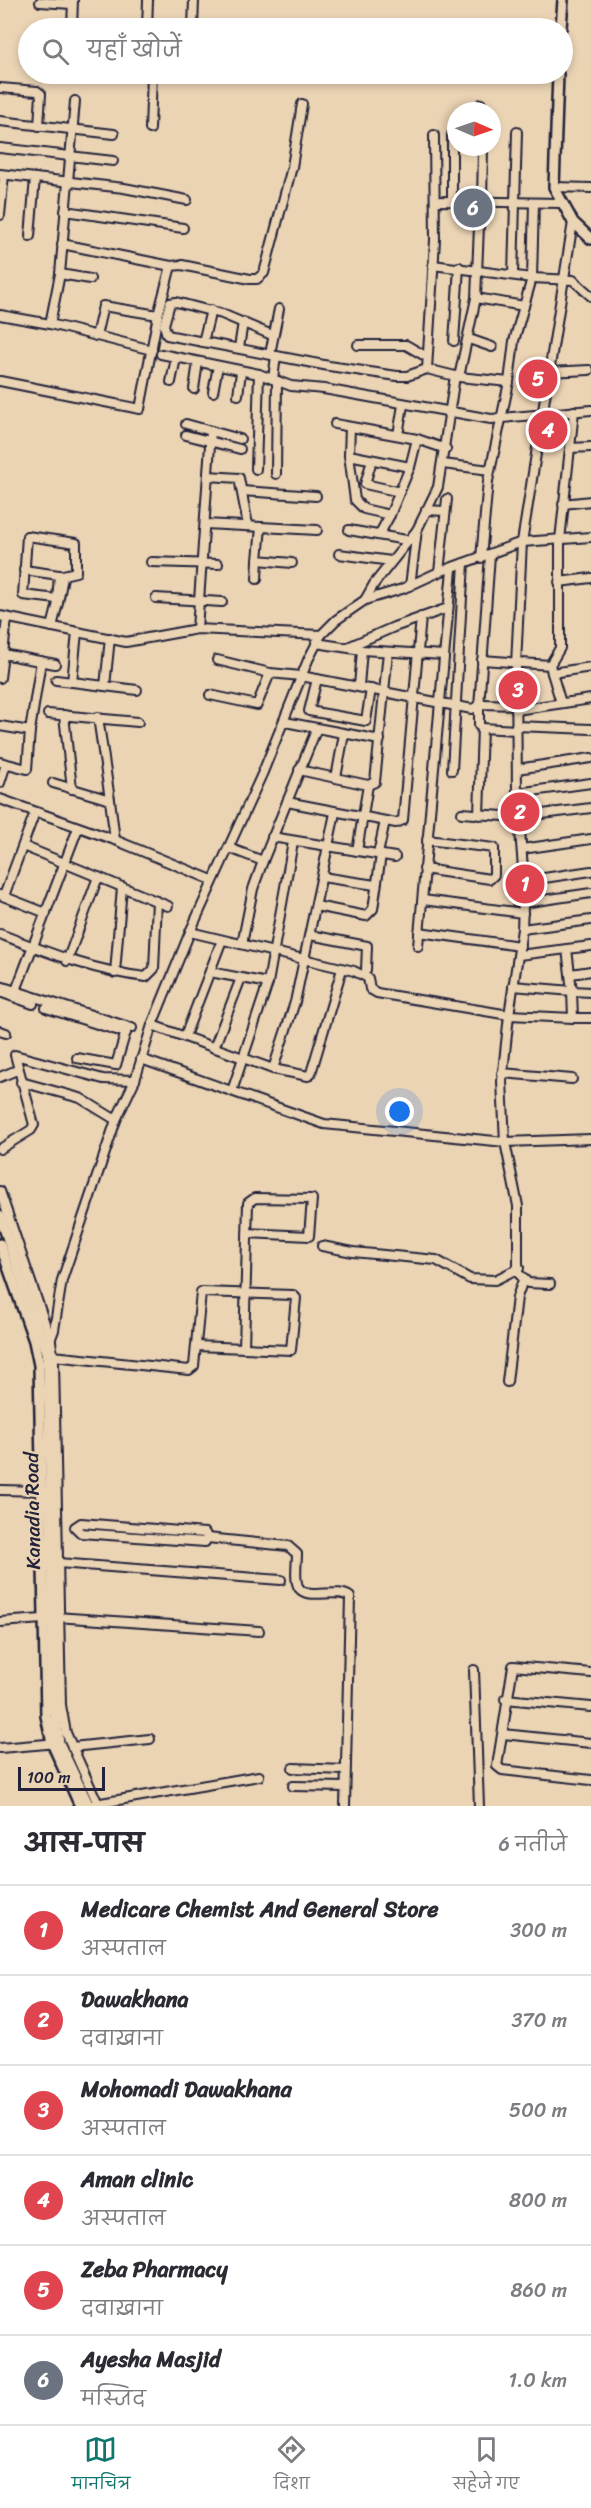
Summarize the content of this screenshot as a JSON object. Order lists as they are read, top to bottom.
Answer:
{
  "streets": {
    "main road": ["Kanadia Road"]
  },
  "scale_bar": "100 m",
  "north": "right",
  "page": {
    "search": "यहाँ खोजें",
    "pins": [
      "6",
      "5",
      "4",
      "3",
      "2",
      "1"
    ],
    "scale": "100 m",
    "heading": ["आस-पास", "6 नतीजे"],
    "list": [
      {
        "mark": "1",
        "name": "Medicare Chemist And General Store",
        "note": "अस्पताल",
        "value": "300 m"
      },
      {
        "mark": "2",
        "name": "Dawakhana",
        "note": "दवाख़ाना",
        "value": "370 m"
      },
      {
        "mark": "3",
        "name": "Mohomadi Dawakhana",
        "note": "अस्पताल",
        "value": "500 m"
      },
      {
        "mark": "4",
        "name": "Aman clinic",
        "note": "अस्पताल",
        "value": "800 m"
      },
      {
        "mark": "5",
        "name": "Zeba Pharmacy",
        "note": "दवाख़ाना",
        "value": "860 m"
      },
      {
        "mark": "6",
        "name": "Ayesha Masjid",
        "note": "मस्जिद",
        "value": "1.0 km"
      }
    ],
    "nav": ["मानचित्र", "दिशा", "सहेजे गए"]
  }
}
